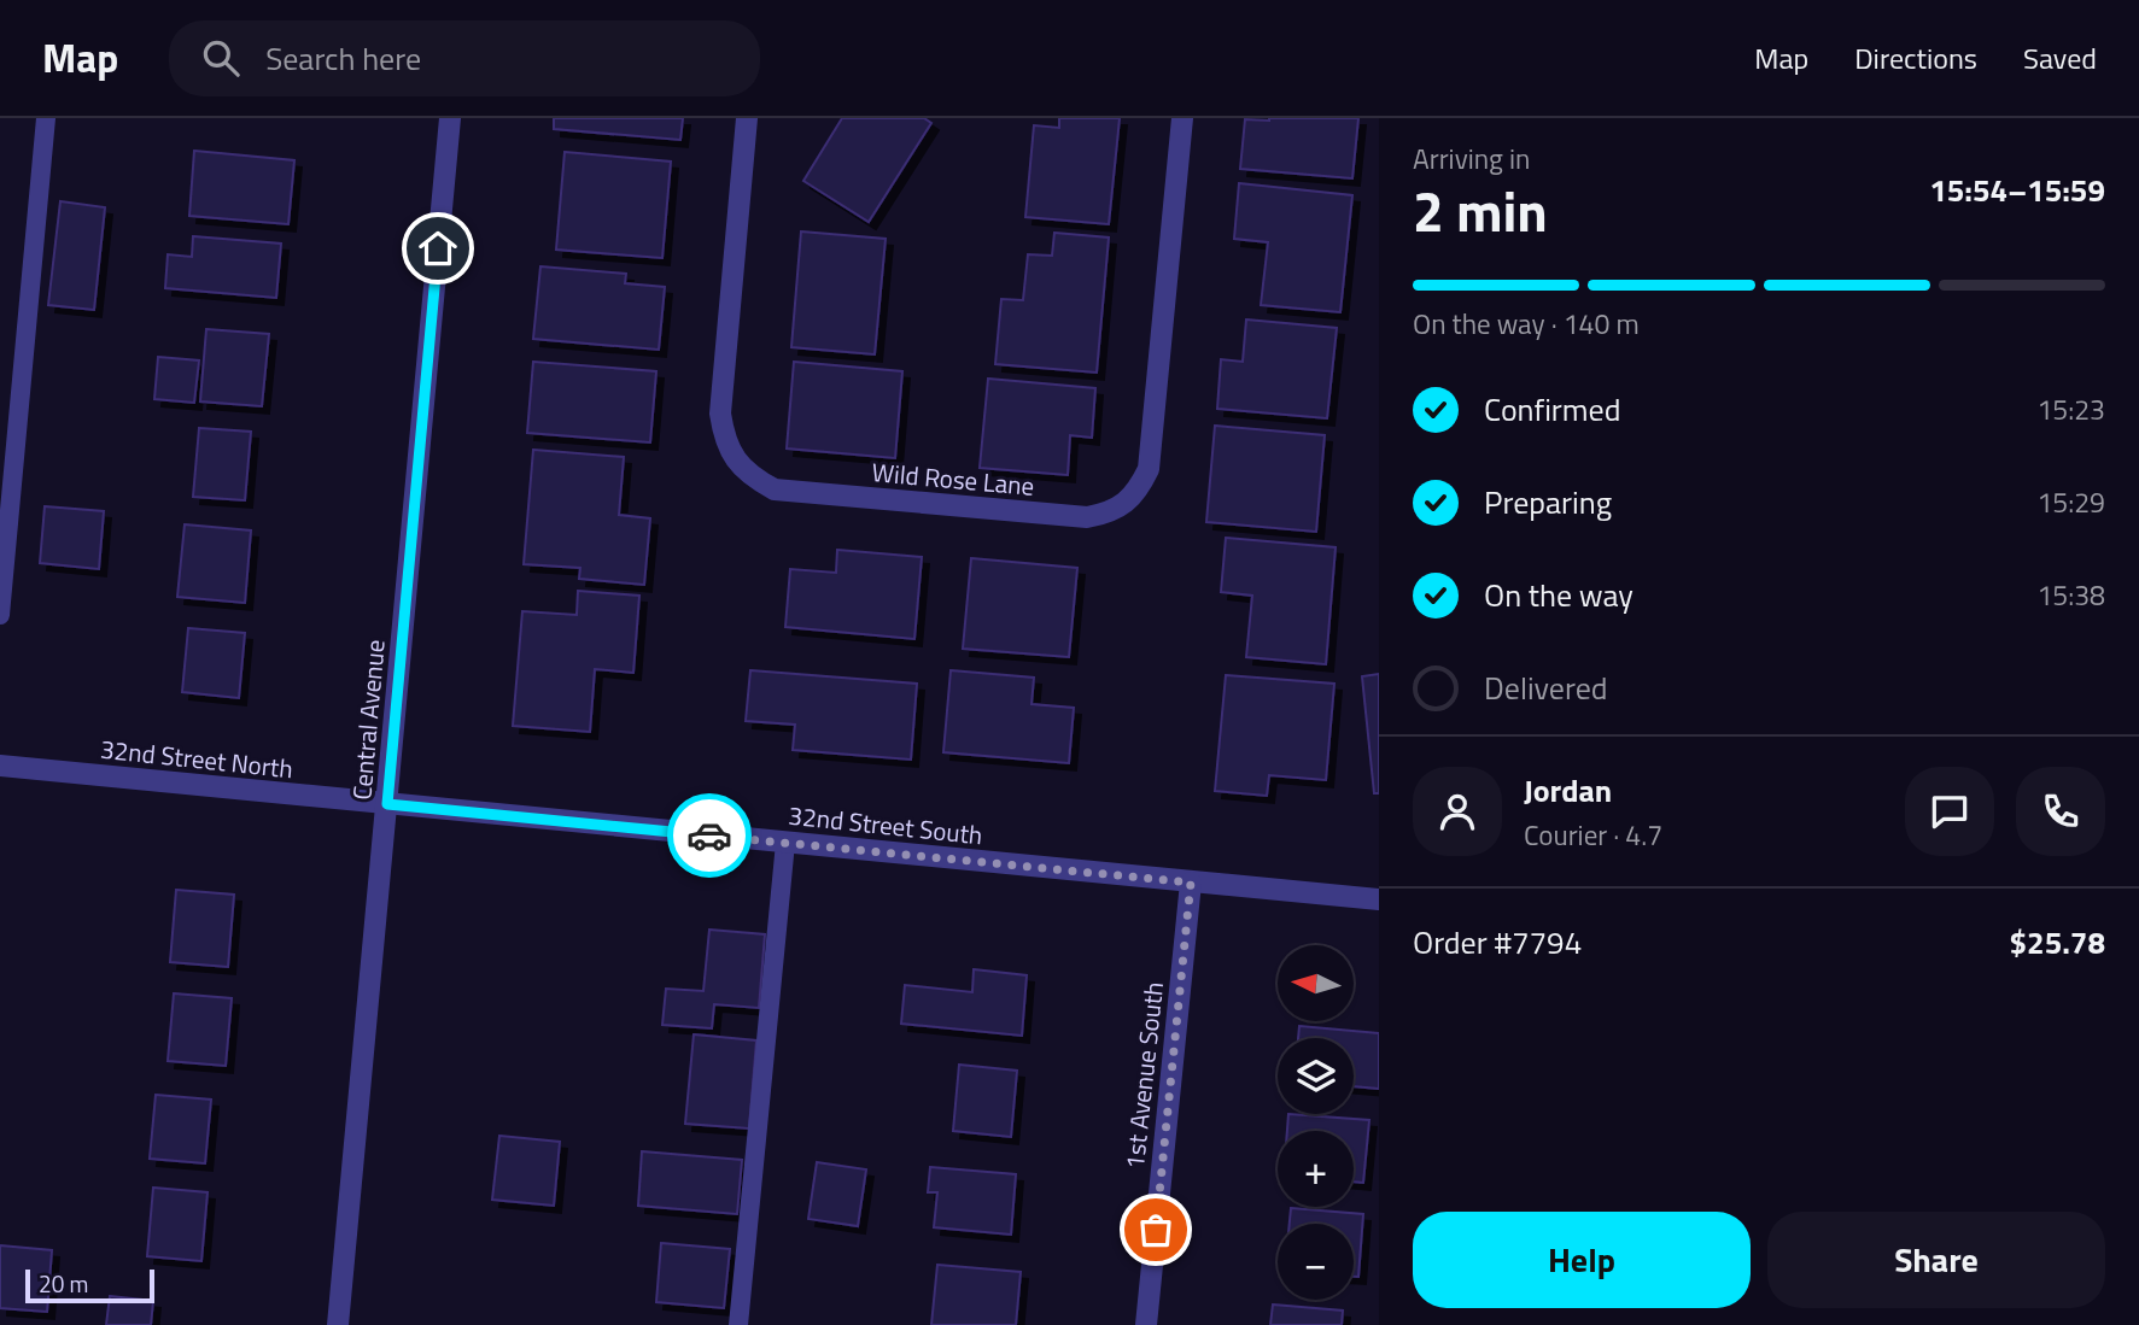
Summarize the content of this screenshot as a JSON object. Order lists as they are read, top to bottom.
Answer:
{
  "streets": {
    "street": [
      "Wild Rose Lane",
      "Central Avenue",
      "32nd Street North",
      "32nd Street South",
      "1st Avenue South"
    ]
  },
  "crossings": [
    ["Central Avenue", "32nd Street North"],
    ["Central Avenue", "32nd Street South"],
    ["32nd Street North", "32nd Street South"],
    ["32nd Street South", "1st Avenue South"]
  ],
  "scale_bar": "20 m",
  "north": "left",
  "page": {
    "header": "Map",
    "search": "Search here",
    "nav": ["Map", "Directions", "Saved"],
    "heading": ["2 min", "Arriving in", "15:54–15:59"],
    "panel": [
      "Jordan",
      "Courier · 4.7",
      "Order #7794",
      "$25.78"
    ],
    "bar": "On the way · 140 m",
    "list": [
      ["Confirmed", "15:23"],
      ["Preparing", "15:29"],
      ["On the way", "15:38"],
      "Delivered"
    ],
    "map_buttons": ["+", "−"],
    "buttons": ["Help", "Share"],
    "scale": "20 m"
  }
}
